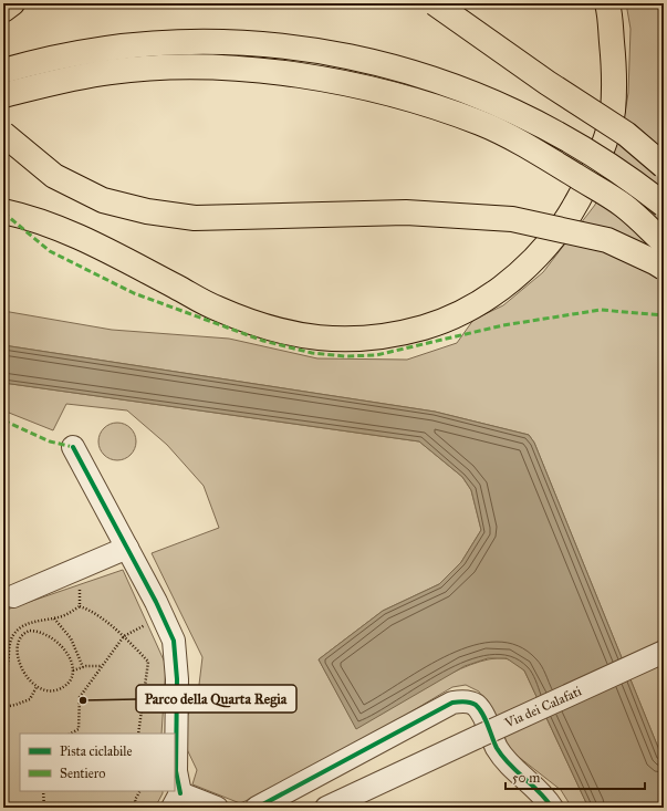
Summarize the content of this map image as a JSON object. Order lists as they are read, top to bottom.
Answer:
{
  "streets": {
    "street": ["Via dei Calafati"]
  },
  "places": ["Parco della Quarta Regia"],
  "legend": ["Pista ciclabile", "Sentiero"],
  "scale_bar": "50 m"
}
